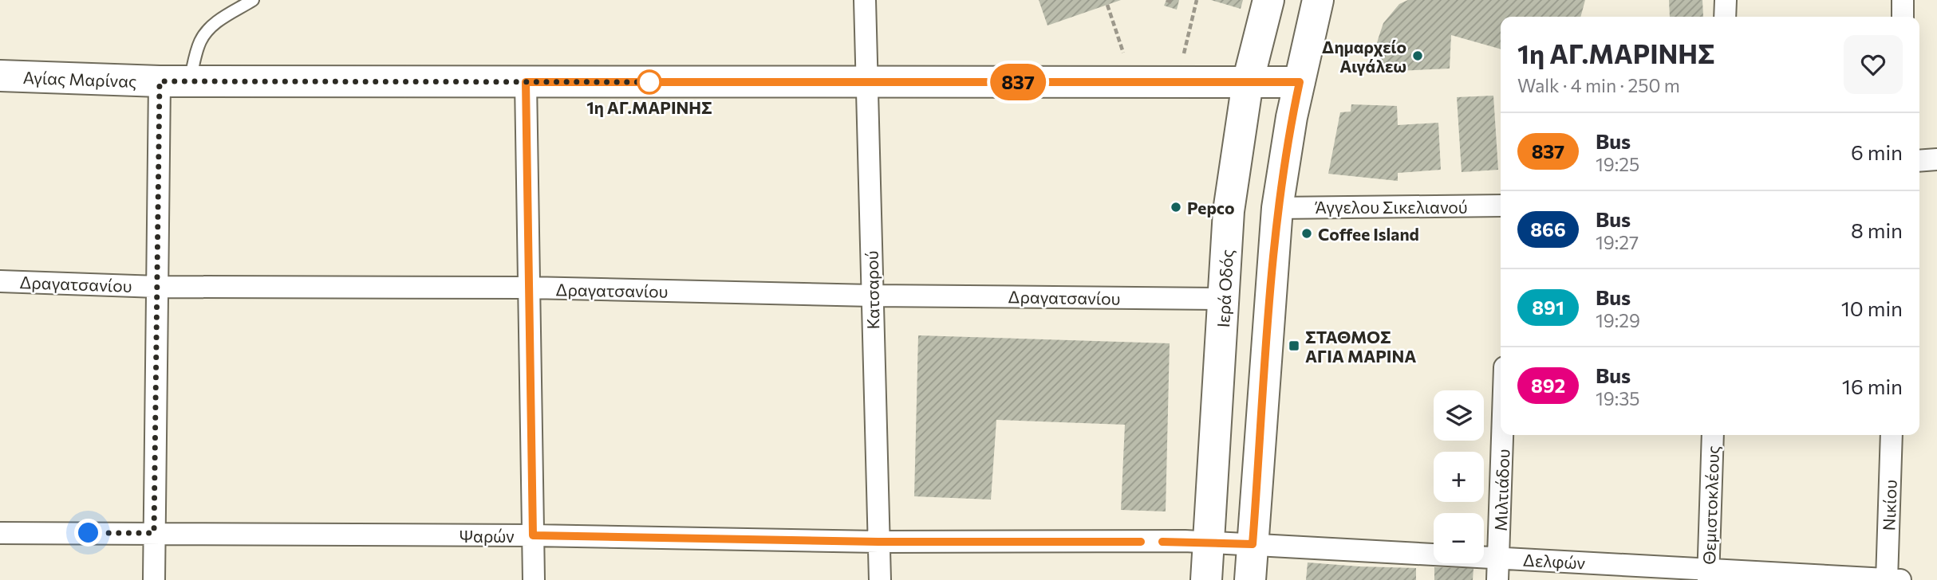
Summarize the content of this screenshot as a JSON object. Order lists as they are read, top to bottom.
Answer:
{
  "streets": {
    "street": [
      "Αγίας Μαρίνας",
      "Άγγελου Σικελιανού",
      "Δραγατσανίου",
      "Ιερά Οδός",
      "Κατσαρού",
      "Μιλτιάδου",
      "Θεμιστοκλέους",
      "Νικίου",
      "Ψαρών",
      "Δελφών"
    ]
  },
  "crossings": [
    ["Αγίας Μαρίνας", "Ιερά Οδός"],
    ["Αγίας Μαρίνας", "Κατσαρού"],
    ["Δραγατσανίου", "Ιερά Οδός"],
    ["Δραγατσανίου", "Κατσαρού"],
    ["Ιερά Οδός", "Ψαρών"],
    ["Ιερά Οδός", "Δελφών"],
    ["Κατσαρού", "Ψαρών"],
    ["Μιλτιάδου", "Δελφών"],
    ["Θεμιστοκλέους", "Δελφών"],
    ["Νικίου", "Δελφών"],
    ["Ψαρών", "Δελφών"]
  ],
  "places": {
    "other": [
      "Δημαρχείο Αιγάλεω",
      "1η ΑΓ.ΜΑΡΙΝΗΣ",
      "Pepco",
      "Coffee Island"
    ],
    "transit": ["ΣΤΑΘΜΟΣ ΑΓΙΑ ΜΑΡΙΝΑ"]
  },
  "lines": ["bus line 837"],
  "page": {
    "on_map": "837",
    "heading": ["1η ΑΓ.ΜΑΡΙΝΗΣ", "Walk · 4 min · 250 m"],
    "list": [
      {
        "mark": "837",
        "name": "Bus",
        "note": "19:25",
        "value": "6 min"
      },
      {
        "mark": "866",
        "name": "Bus",
        "note": "19:27",
        "value": "8 min"
      },
      {
        "mark": "891",
        "name": "Bus",
        "note": "19:29",
        "value": "10 min"
      },
      {
        "mark": "892",
        "name": "Bus",
        "note": "19:35",
        "value": "16 min"
      }
    ],
    "map_buttons": ["+", "−"]
  }
}
